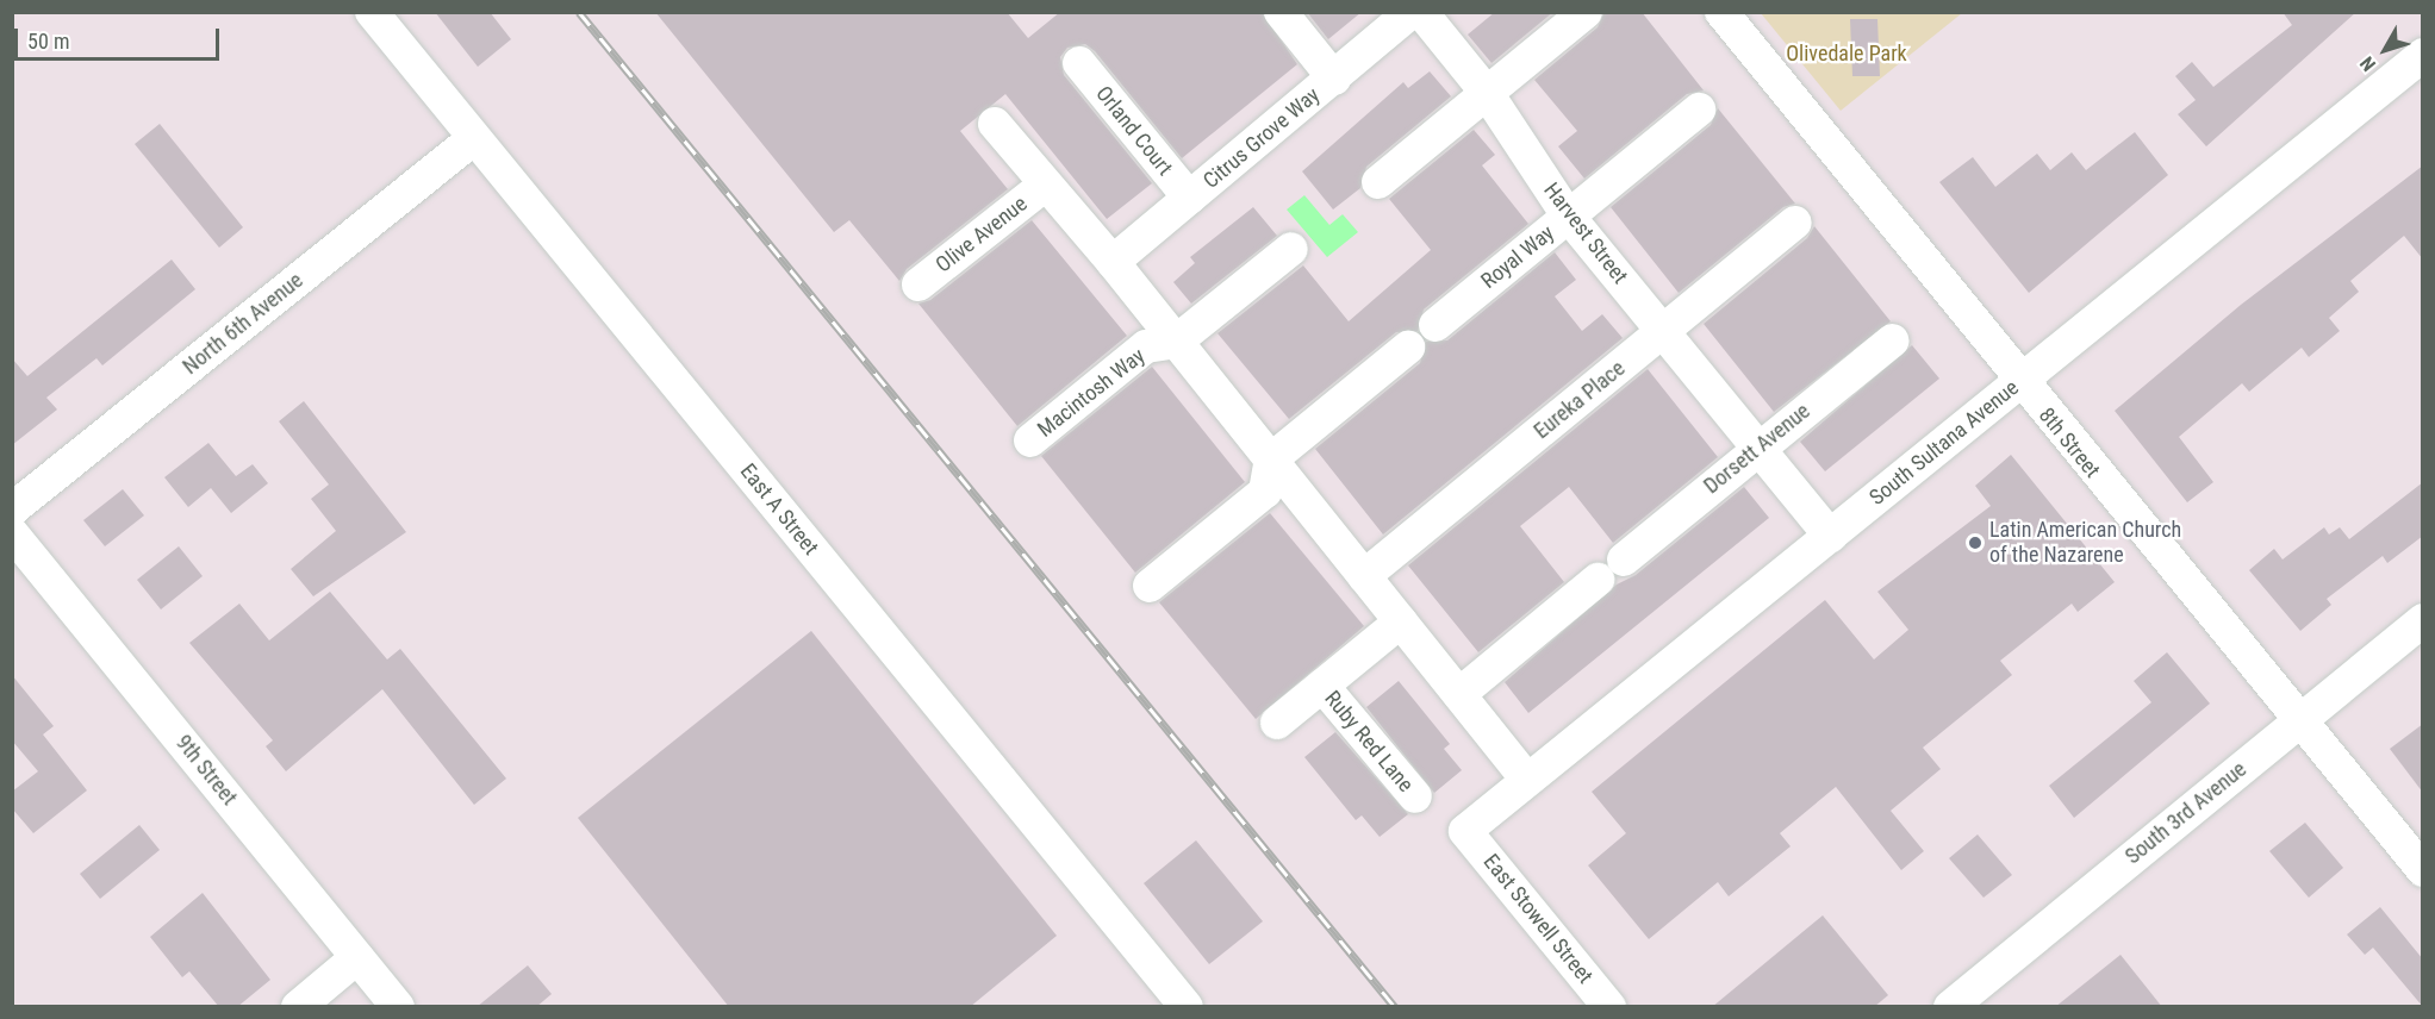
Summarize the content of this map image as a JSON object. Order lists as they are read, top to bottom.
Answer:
{
  "streets": {
    "street": [
      "Orland Court",
      "Citrus Grove Way",
      "Harvest Street",
      "Olive Avenue",
      "Royal Way",
      "North 6th Avenue",
      "Macintosh Way",
      "Eureka Place",
      "South Sultana Avenue",
      "8th Street",
      "Dorsett Avenue",
      "East A Street",
      "Ruby Red Lane",
      "9th Street",
      "South 3rd Avenue",
      "East Stowell Street"
    ]
  },
  "crossings": [
    ["Orland Court", "Citrus Grove Way"],
    ["Harvest Street", "Royal Way"],
    ["Harvest Street", "Eureka Place"],
    ["Harvest Street", "South Sultana Avenue"],
    ["Harvest Street", "Dorsett Avenue"],
    ["North 6th Avenue", "East A Street"],
    ["South Sultana Avenue", "8th Street"],
    ["South Sultana Avenue", "East Stowell Street"],
    ["8th Street", "South 3rd Avenue"]
  ],
  "parks": ["Olivedale Park"],
  "places": ["Latin American Church of the Nazarene"],
  "scale_bar": "50 m",
  "north": "bottom left"
}
